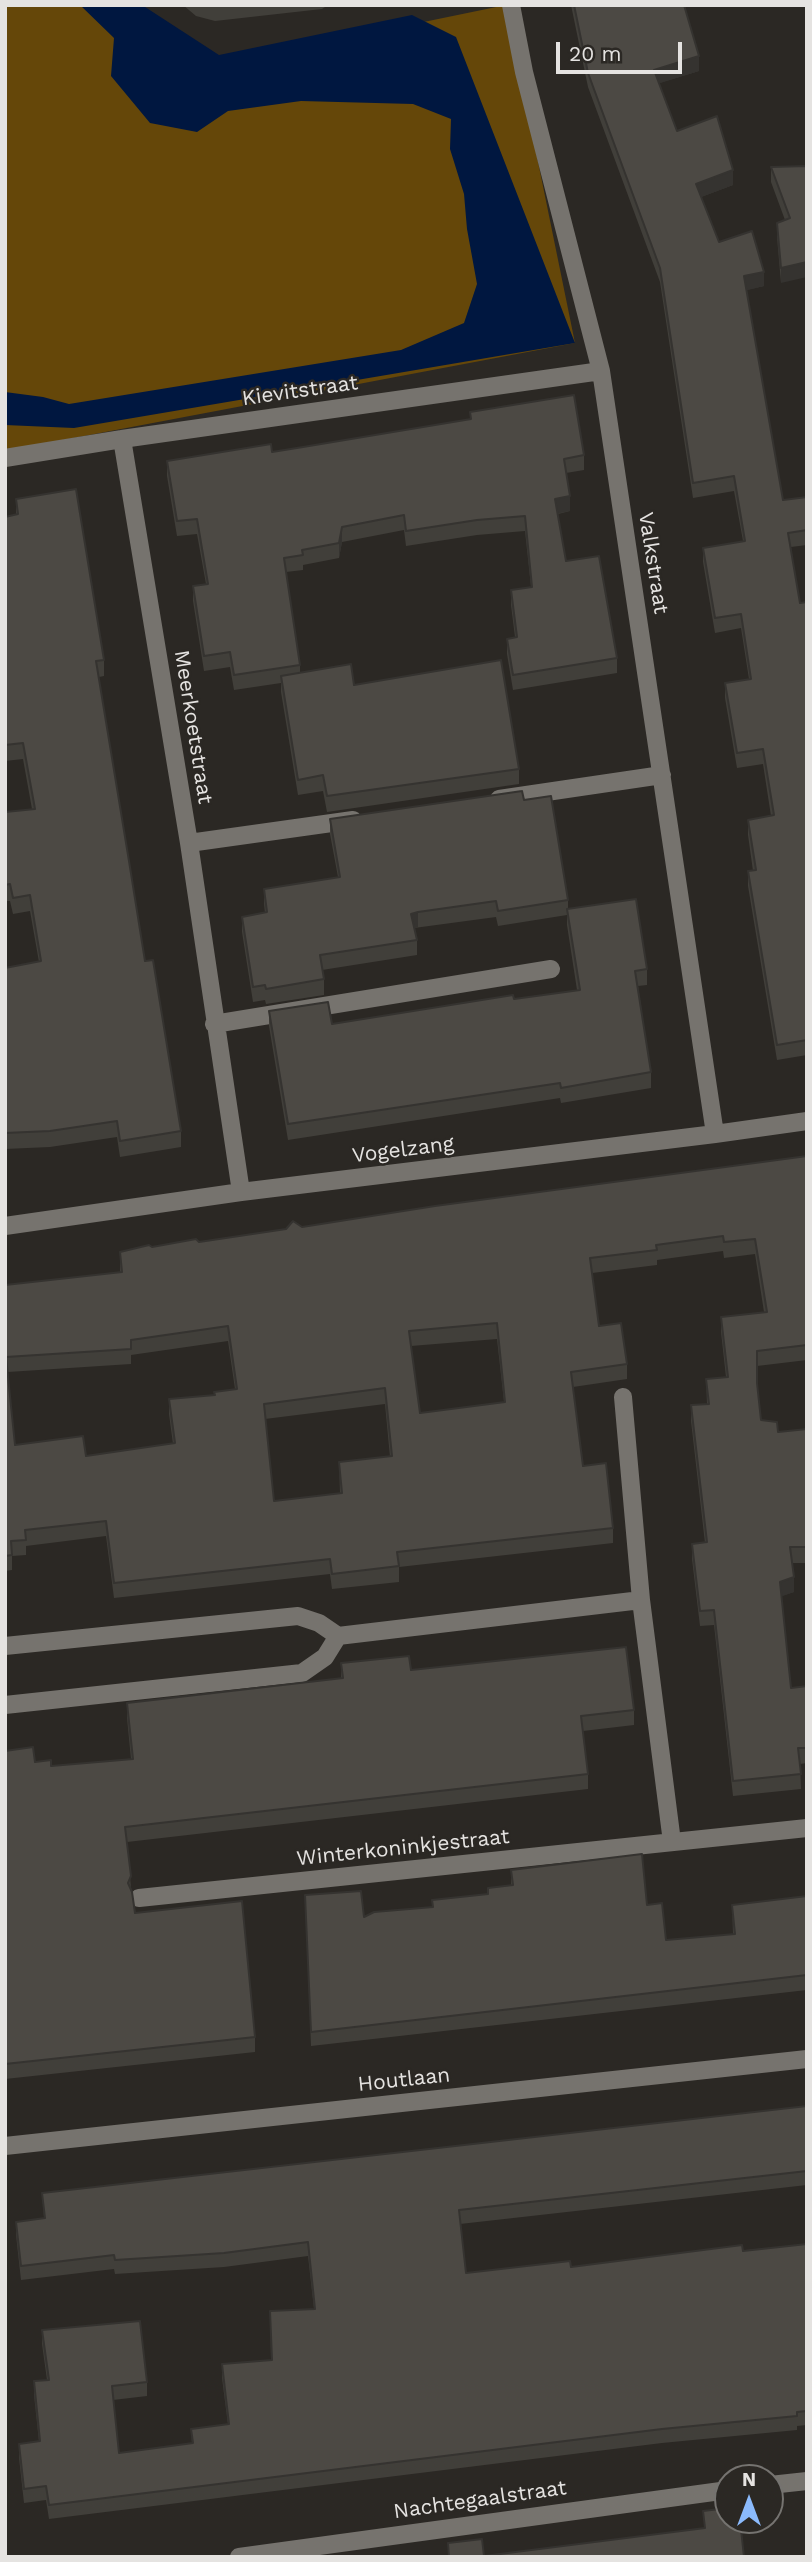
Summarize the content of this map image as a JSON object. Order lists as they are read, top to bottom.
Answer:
{
  "streets": {
    "street": [
      "Kievitstraat",
      "Valkstraat",
      "Meerkoetstraat",
      "Vogelzang",
      "Winterkoninkjestraat",
      "Houtlaan",
      "Nachtegaalstraat"
    ]
  },
  "crossings": [
    ["Kievitstraat", "Valkstraat"],
    ["Kievitstraat", "Meerkoetstraat"],
    ["Valkstraat", "Vogelzang"],
    ["Meerkoetstraat", "Vogelzang"]
  ],
  "scale_bar": "20 m",
  "north": "top"
}
